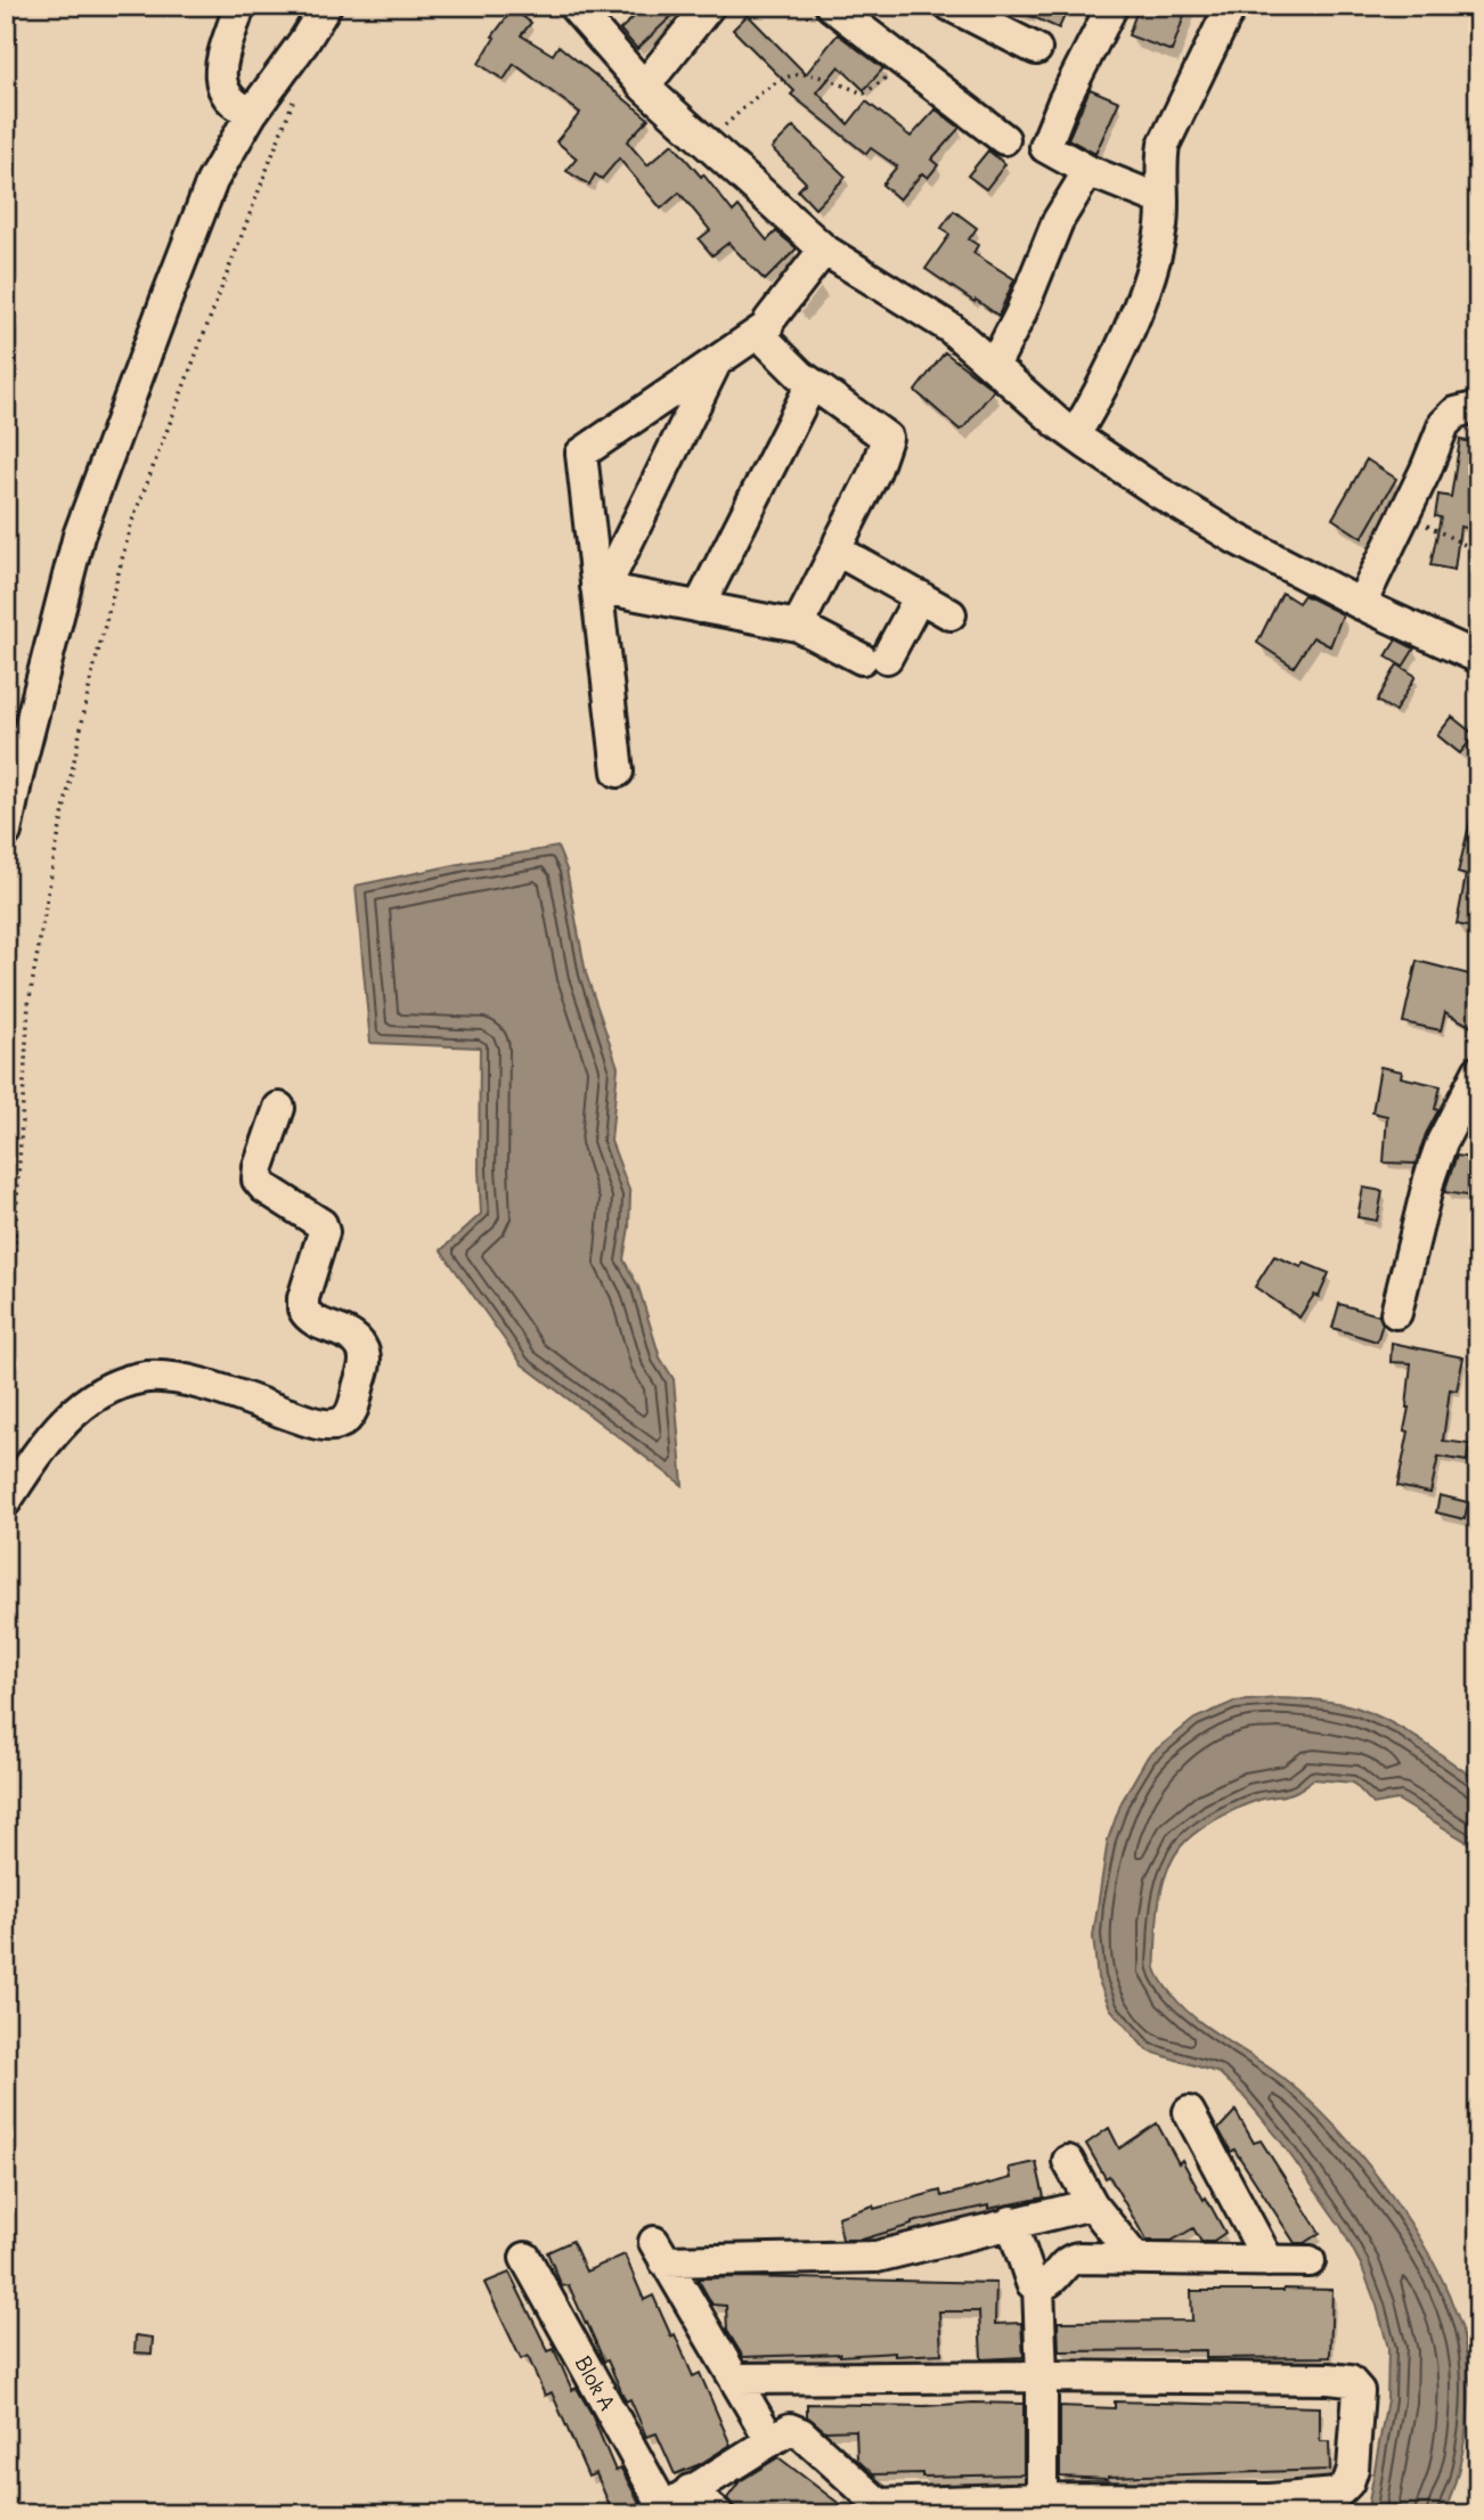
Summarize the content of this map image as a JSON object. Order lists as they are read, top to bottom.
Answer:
{
  "streets": {
    "street": ["Blok A"]
  }
}
